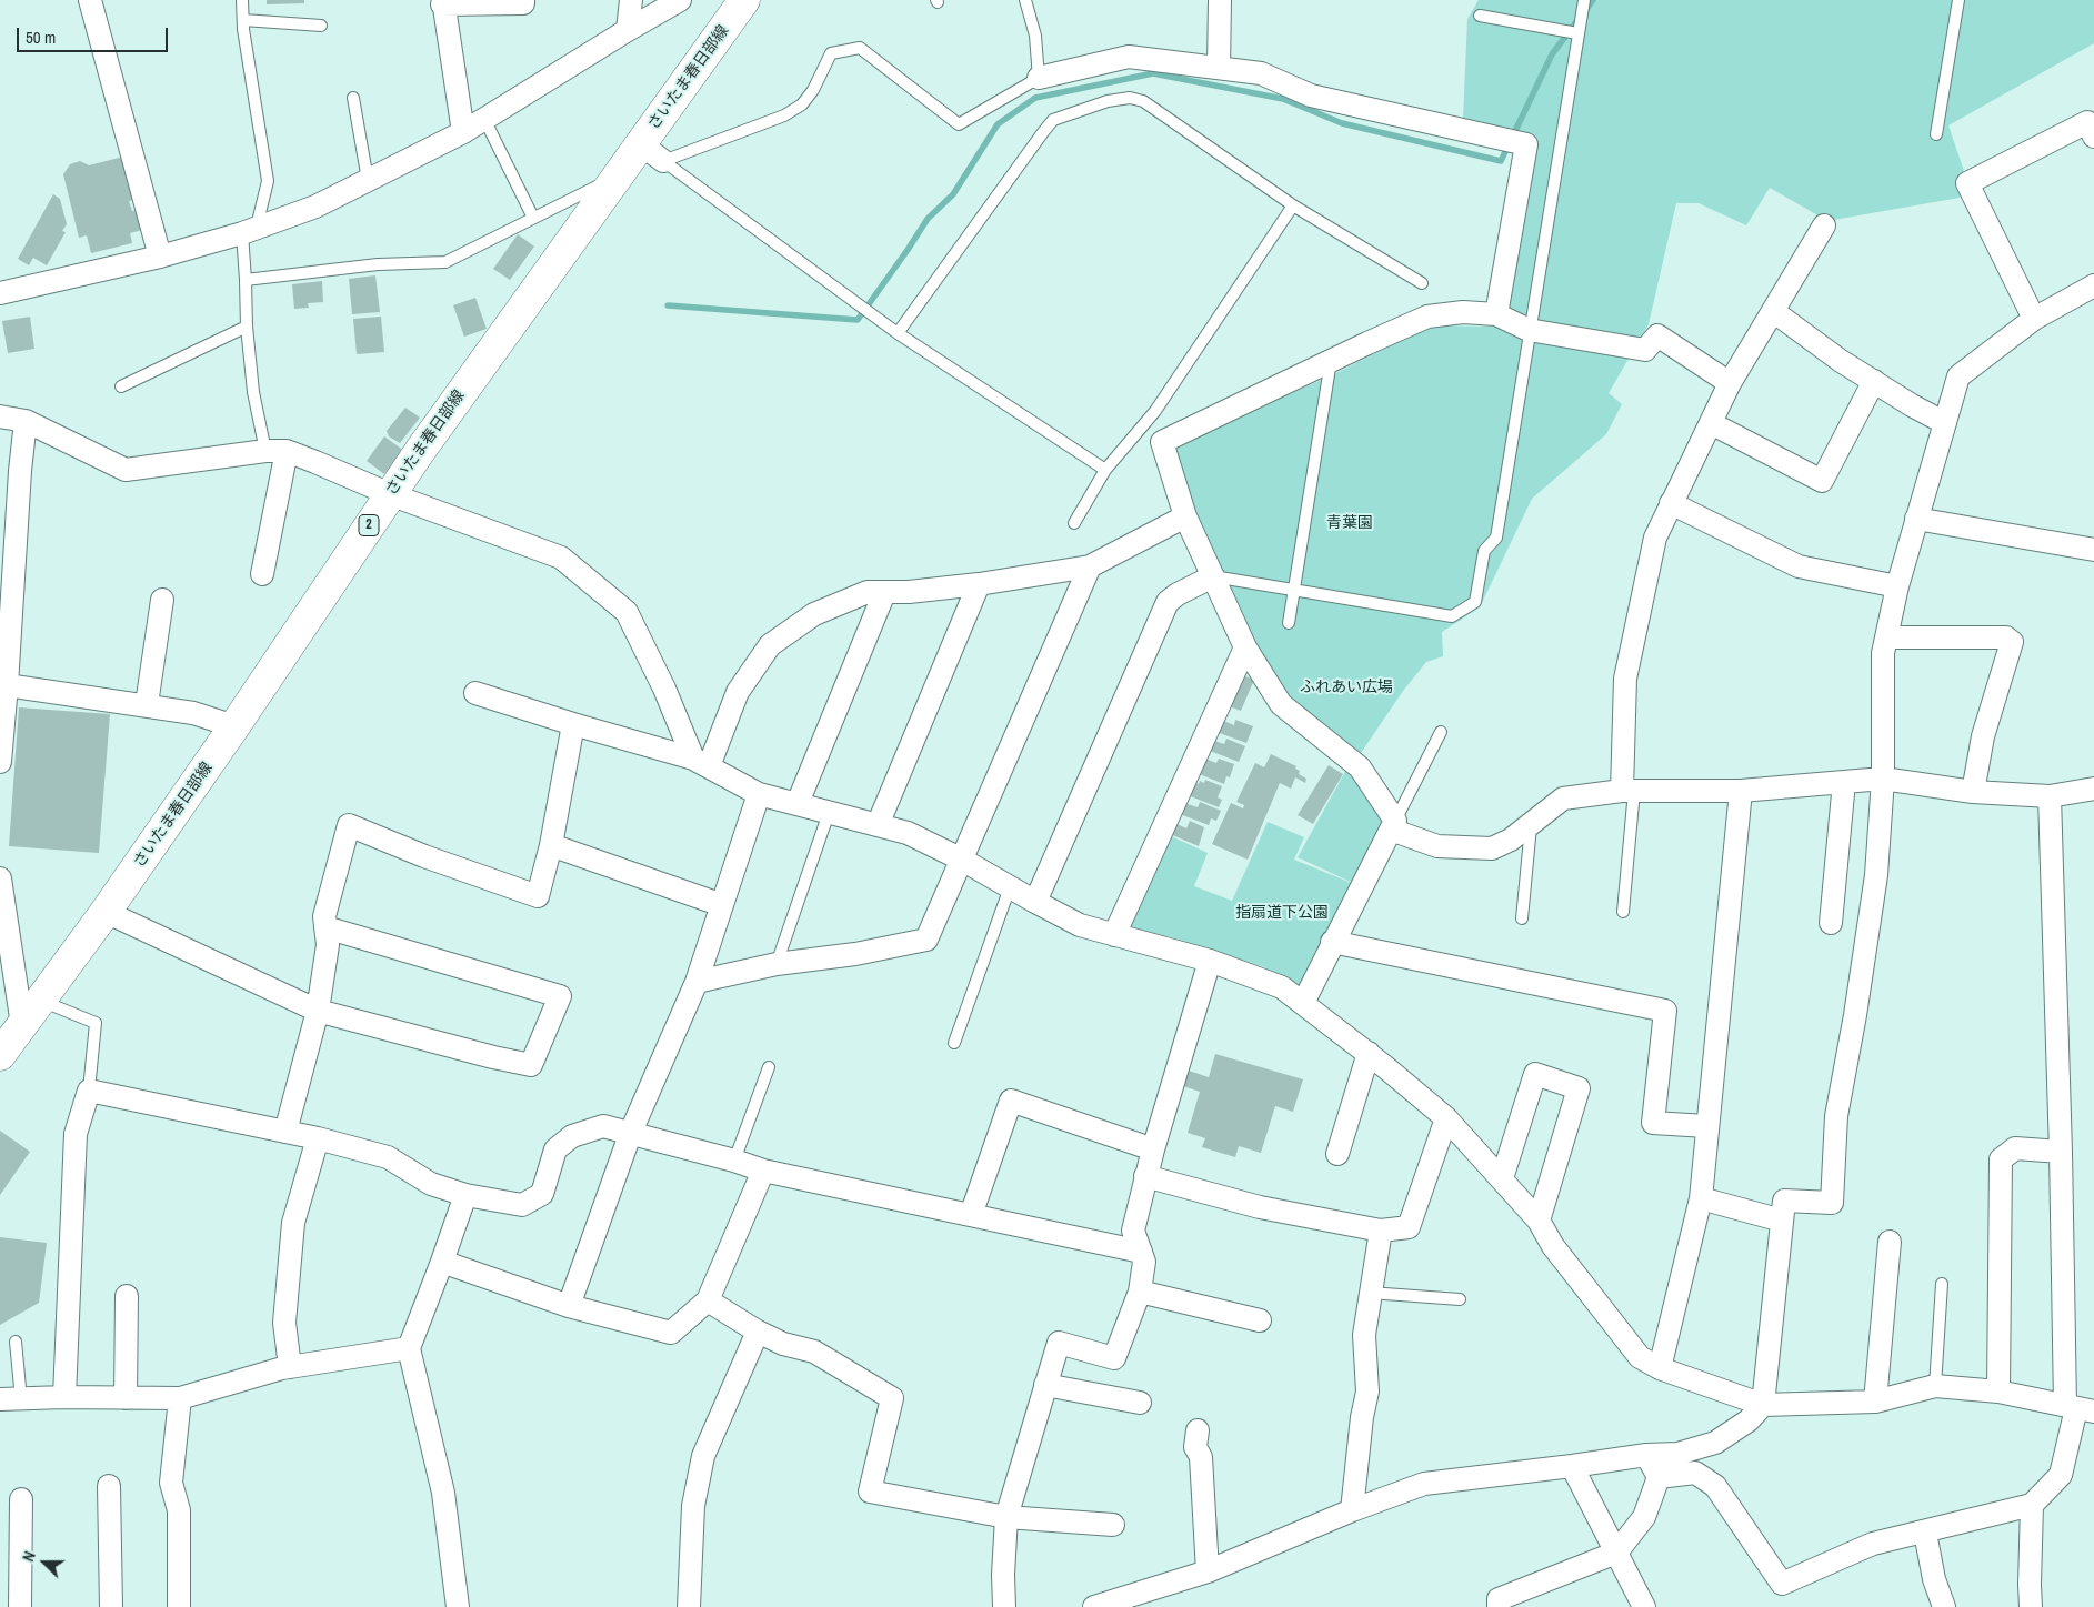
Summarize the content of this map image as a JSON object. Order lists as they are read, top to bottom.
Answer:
{
  "streets": {
    "main road": ["さいたま春日部線", "2"]
  },
  "parks": ["青葉園", "ふれあい広場", "指扇道下公園"],
  "scale_bar": "50 m",
  "north": "left"
}
